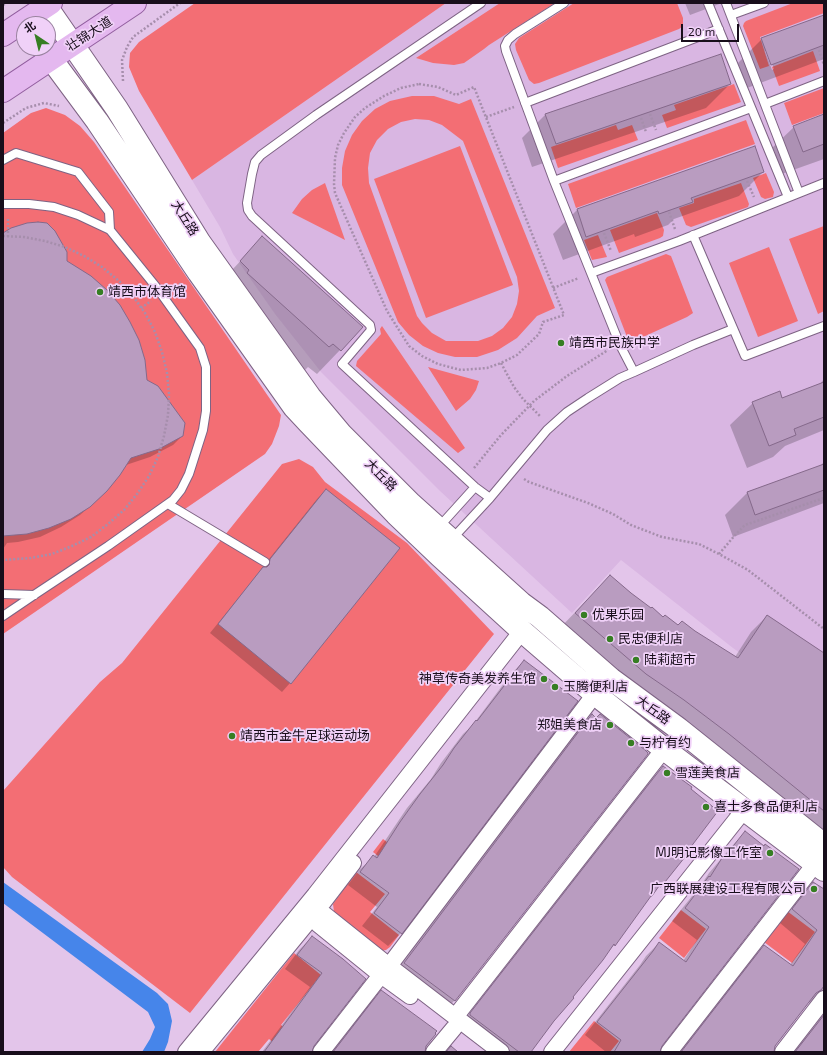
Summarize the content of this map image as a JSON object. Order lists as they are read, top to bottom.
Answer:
{
  "streets": {
    "main road": ["壮锦大道", "大丘路"]
  },
  "crossings": [
    ["壮锦大道", "大丘路"]
  ],
  "places": [
    "靖西市体育馆",
    "靖西市民族中学",
    "优果乐园",
    "民忠便利店",
    "陆莉超市",
    "神草传奇美发养生馆",
    "玉腾便利店",
    "郑姐美食店",
    "靖西市金牛足球运动场",
    "与柠有约",
    "雪莲美食店",
    "喜士多食品便利店",
    "MJ明记影像工作室",
    "广西联展建设工程有限公司"
  ],
  "scale_bar": "20 m",
  "north": "top left"
}
